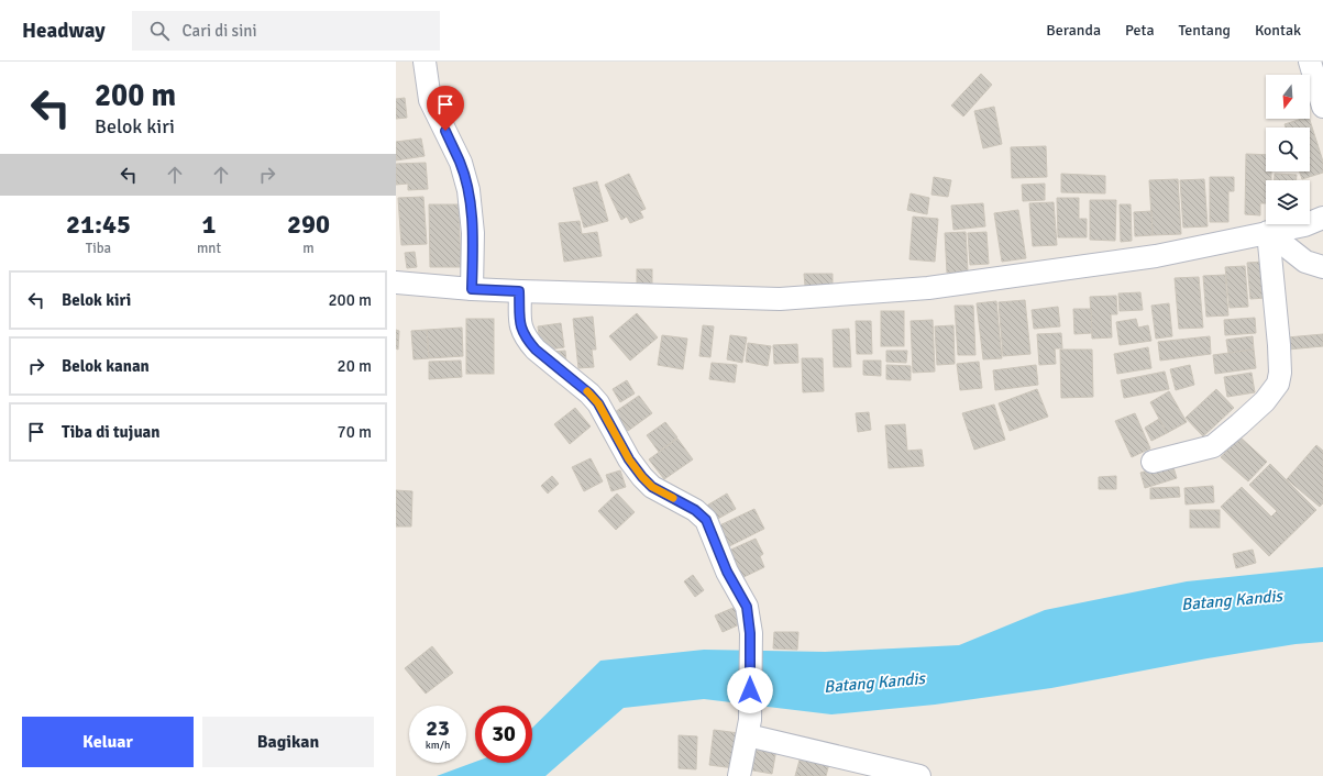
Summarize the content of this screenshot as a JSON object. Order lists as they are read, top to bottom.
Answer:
{
  "water": ["Batang Kandis"],
  "north": "bottom",
  "page": {
    "header": "Headway",
    "search": "Cari di sini",
    "nav": [
      "Beranda",
      "Peta",
      "Tentang",
      "Kontak"
    ],
    "turn": ["200 m", "Belok kiri"],
    "eta": [
      "21:45",
      "Tiba",
      "1",
      "mnt",
      "290",
      "m"
    ],
    "list": [
      {
        "name": "Belok kiri",
        "value": "200 m"
      },
      {
        "name": "Belok kanan",
        "value": "20 m"
      },
      {
        "name": "Tiba di tujuan",
        "value": "70 m"
      }
    ],
    "speed": "23 km/h",
    "limit": "30",
    "buttons": ["Keluar", "Bagikan"]
  }
}
